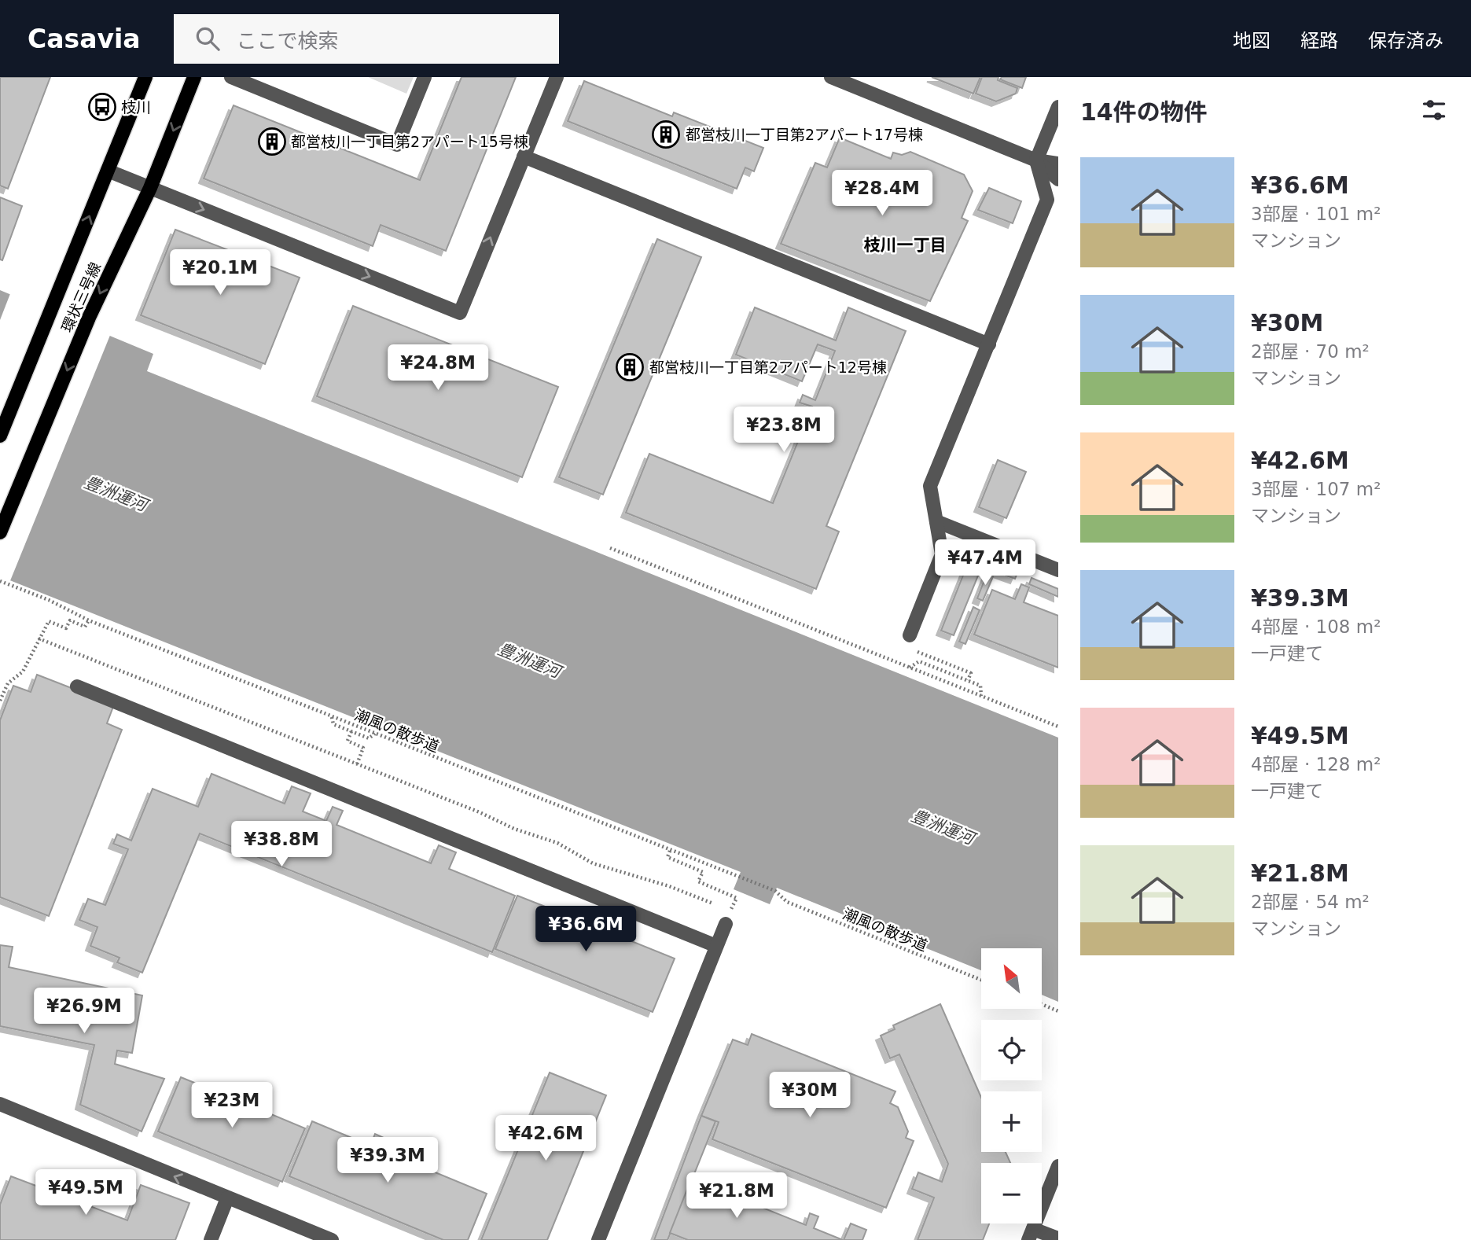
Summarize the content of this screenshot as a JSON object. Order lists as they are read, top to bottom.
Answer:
{
  "streets": {
    "main road": ["環状三号線"],
    "path": ["潮風の散歩道"]
  },
  "districts": ["枝川一丁目"],
  "water": ["豊洲運河"],
  "places": {
    "bus stop": ["枝川"],
    "building": ["都営枝川一丁目第2アパート17号棟", "都営枝川一丁目第2アパート15号棟", "都営枝川一丁目第2アパート12号棟"]
  },
  "north": "top left",
  "page": {
    "header": "Casavia",
    "search": "ここで検索",
    "nav": ["地図", "経路", "保存済み"],
    "heading": "14件の物件",
    "list": [
      {
        "name": "¥36.6M",
        "note": "3部屋 · 101 m² · マンション"
      },
      {
        "name": "¥30M",
        "note": "2部屋 · 70 m² · マンション"
      },
      {
        "name": "¥42.6M",
        "note": "3部屋 · 107 m² · マンション"
      },
      {
        "name": "¥39.3M",
        "note": "4部屋 · 108 m² · 一戸建て"
      },
      {
        "name": "¥49.5M",
        "note": "4部屋 · 128 m² · 一戸建て"
      },
      {
        "name": "¥21.8M",
        "note": "2部屋 · 54 m² · マンション"
      }
    ],
    "price": [
      "¥28.4M",
      "¥20.1M",
      "¥24.8M",
      "¥23.8M",
      "¥47.4M",
      "¥38.8M",
      "¥36.6M",
      "¥26.9M",
      "¥30M",
      "¥23M",
      "¥42.6M",
      "¥39.3M",
      "¥49.5M",
      "¥21.8M"
    ],
    "map_buttons": ["+", "−"]
  }
}
